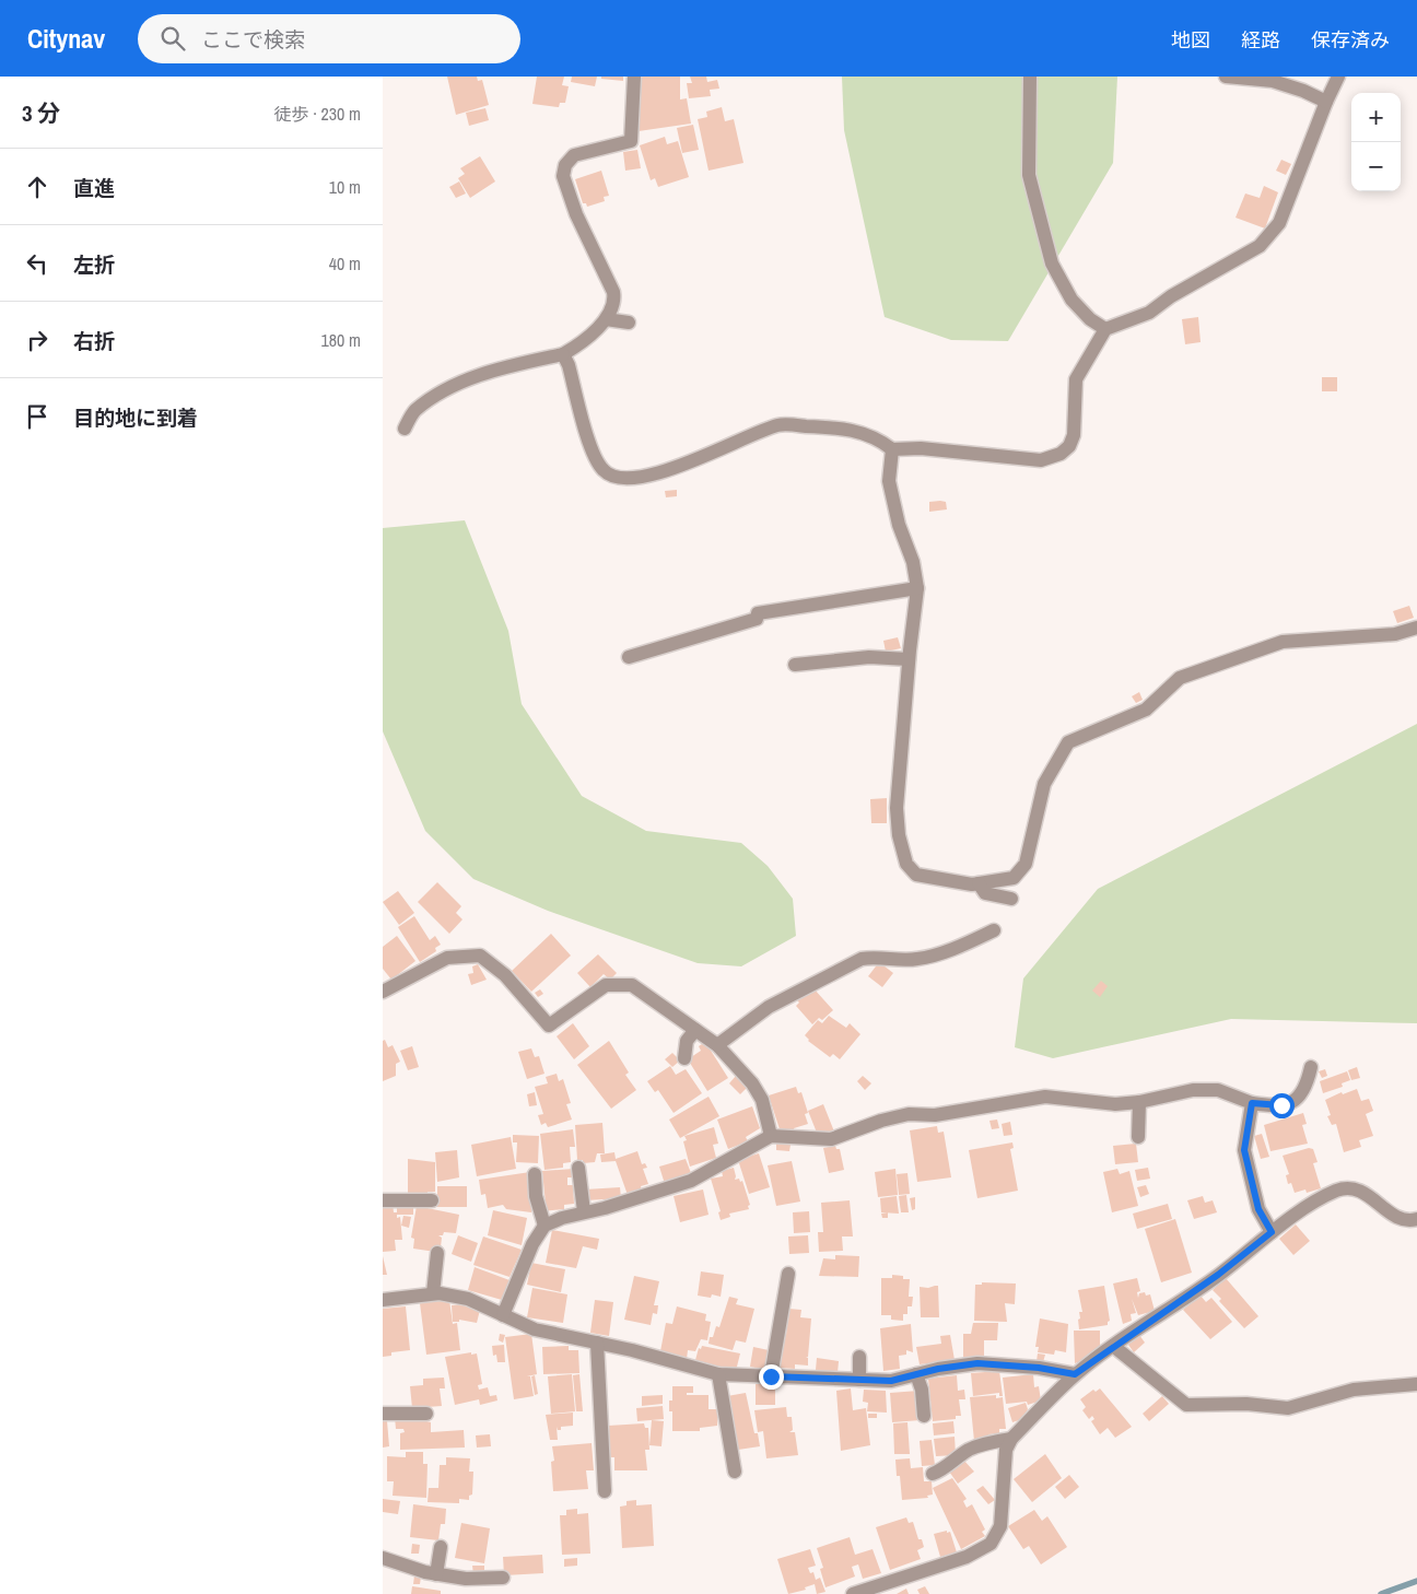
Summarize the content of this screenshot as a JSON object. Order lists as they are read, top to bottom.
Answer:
{
  "page": {
    "header": "Citynav",
    "search": "ここで検索",
    "nav": ["地図", "経路", "保存済み"],
    "heading": ["3 分", "徒歩 · 230 m"],
    "map_buttons": ["+", "−"],
    "list": [
      ["直進", "10 m"],
      ["左折", "40 m"],
      ["右折", "180 m"],
      "目的地に到着"
    ]
  }
}
